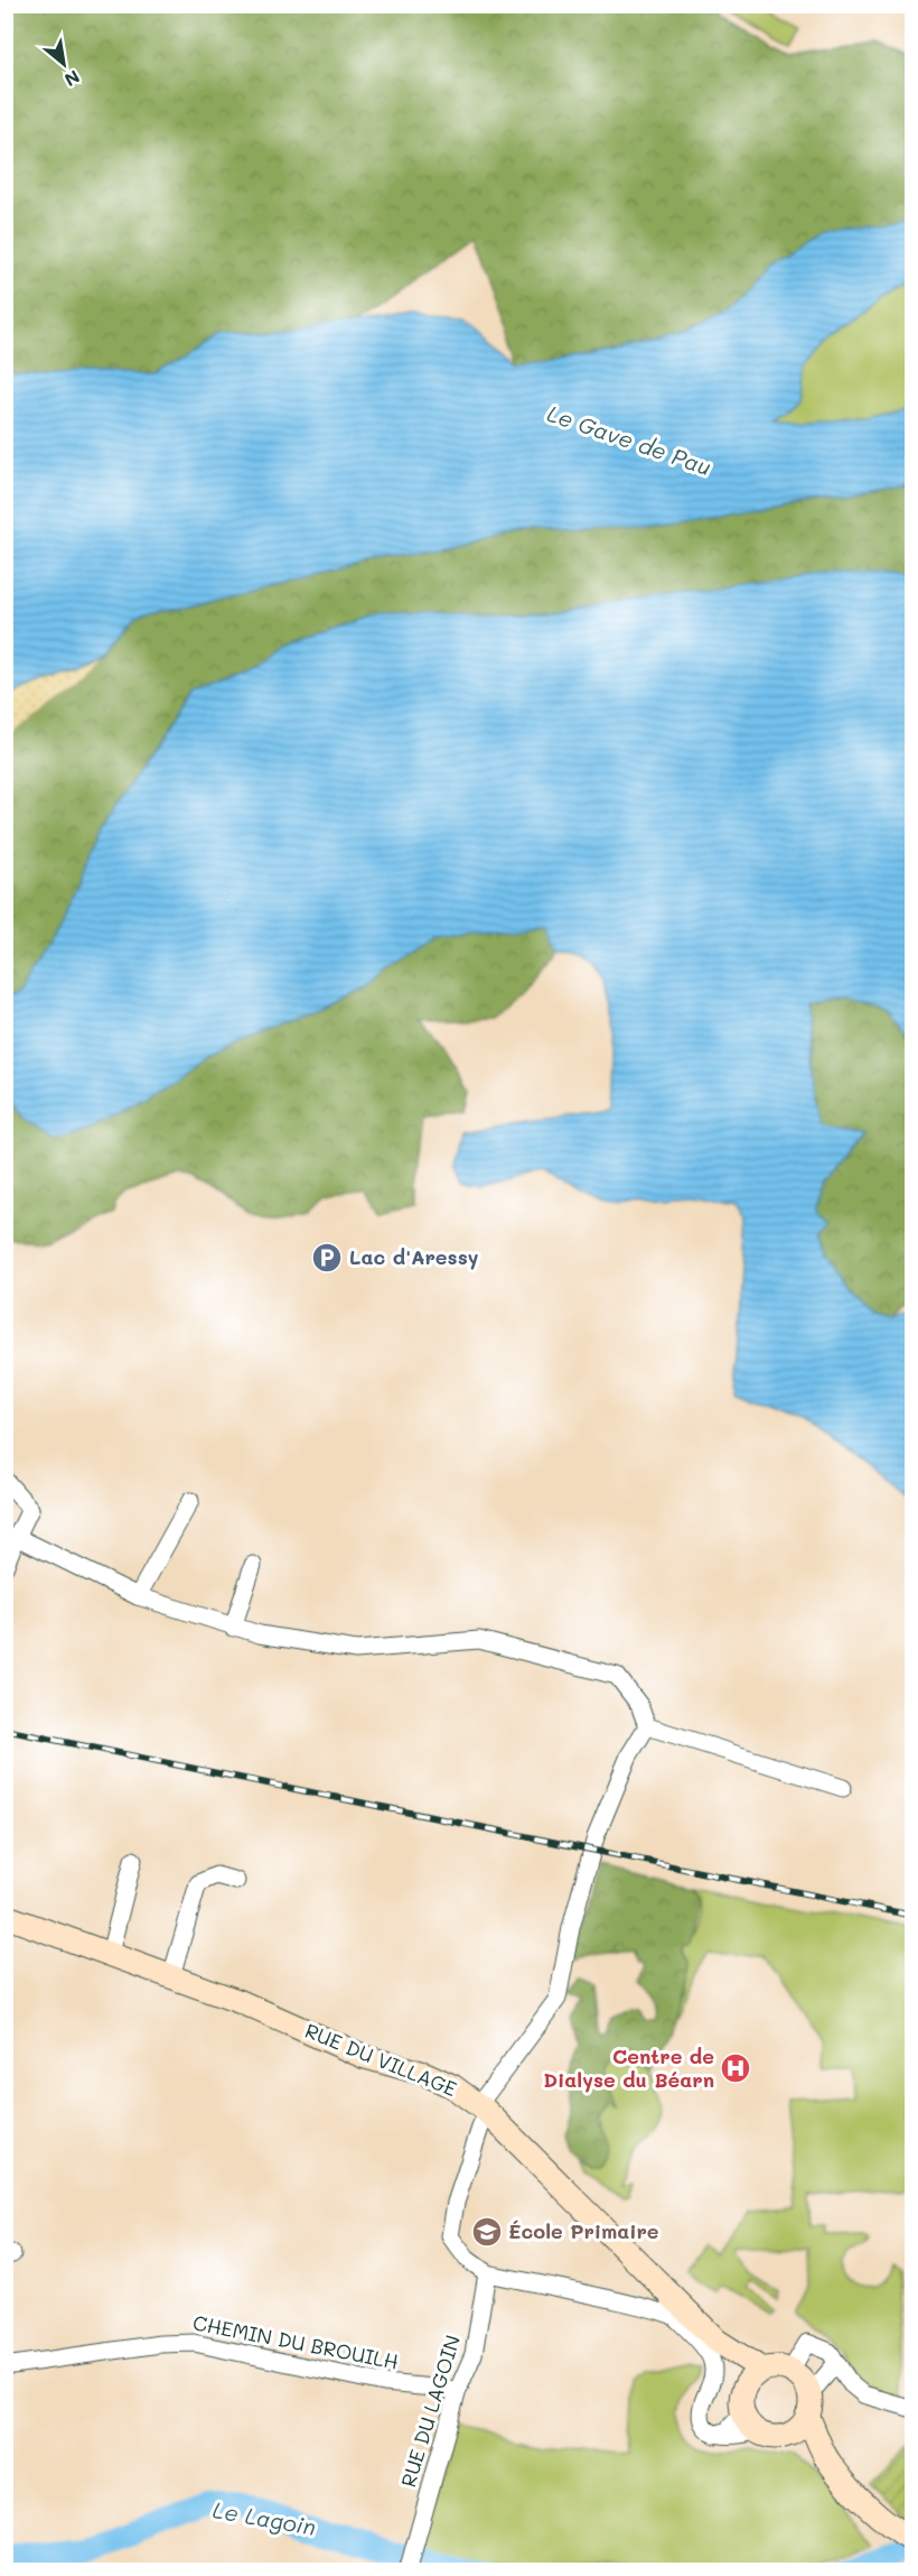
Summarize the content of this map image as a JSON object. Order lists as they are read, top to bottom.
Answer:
{
  "streets": {
    "main road": ["RUE DU VILLAGE"],
    "street": ["CHEMIN DU BROUILH", "RUE DU LAGOIN"]
  },
  "crossings": [
    ["CHEMIN DU BROUILH", "RUE DU LAGOIN"]
  ],
  "water": ["Le Gave de Pau", "Le Lagoin"],
  "places": {
    "parking": ["Lac d'Aressy"],
    "hospital": ["Centre de Dialyse du Béarn"],
    "school or university": ["École Primaire"]
  },
  "north": "bottom right"
}
